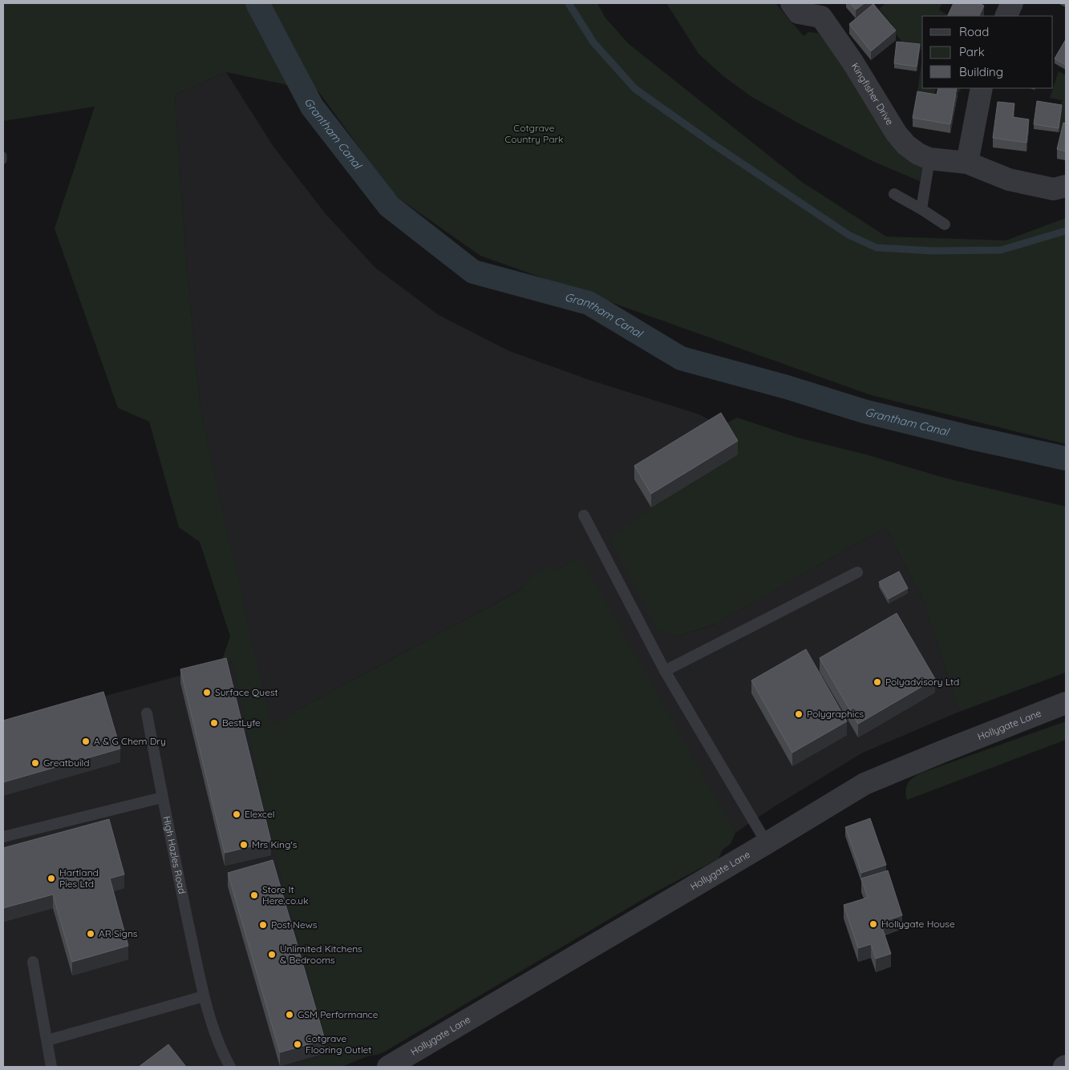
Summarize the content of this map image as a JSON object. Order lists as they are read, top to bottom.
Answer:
{
  "streets": {
    "street": ["Kingfisher Drive", "Hollygate Lane"],
    "lane": ["High Hazles Road"]
  },
  "water": ["Grantham Canal"],
  "parks": ["Cotgrave Country Park"],
  "places": [
    "Polyadvisory Ltd",
    "Surface Quest",
    "Polygraphics",
    "BestLyfe",
    "A & G Chem Dry",
    "Greatbuild",
    "Elexcel",
    "Mrs King's",
    "Hartland Pies Ltd",
    "Store It Here.co.uk",
    "Hollygate House",
    "Post News",
    "AR Signs",
    "Unlimited Kitchens & Bedrooms",
    "GSM Performance",
    "Cotgrave Flooring Outlet"
  ],
  "legend": ["Road", "Park", "Building"]
}
